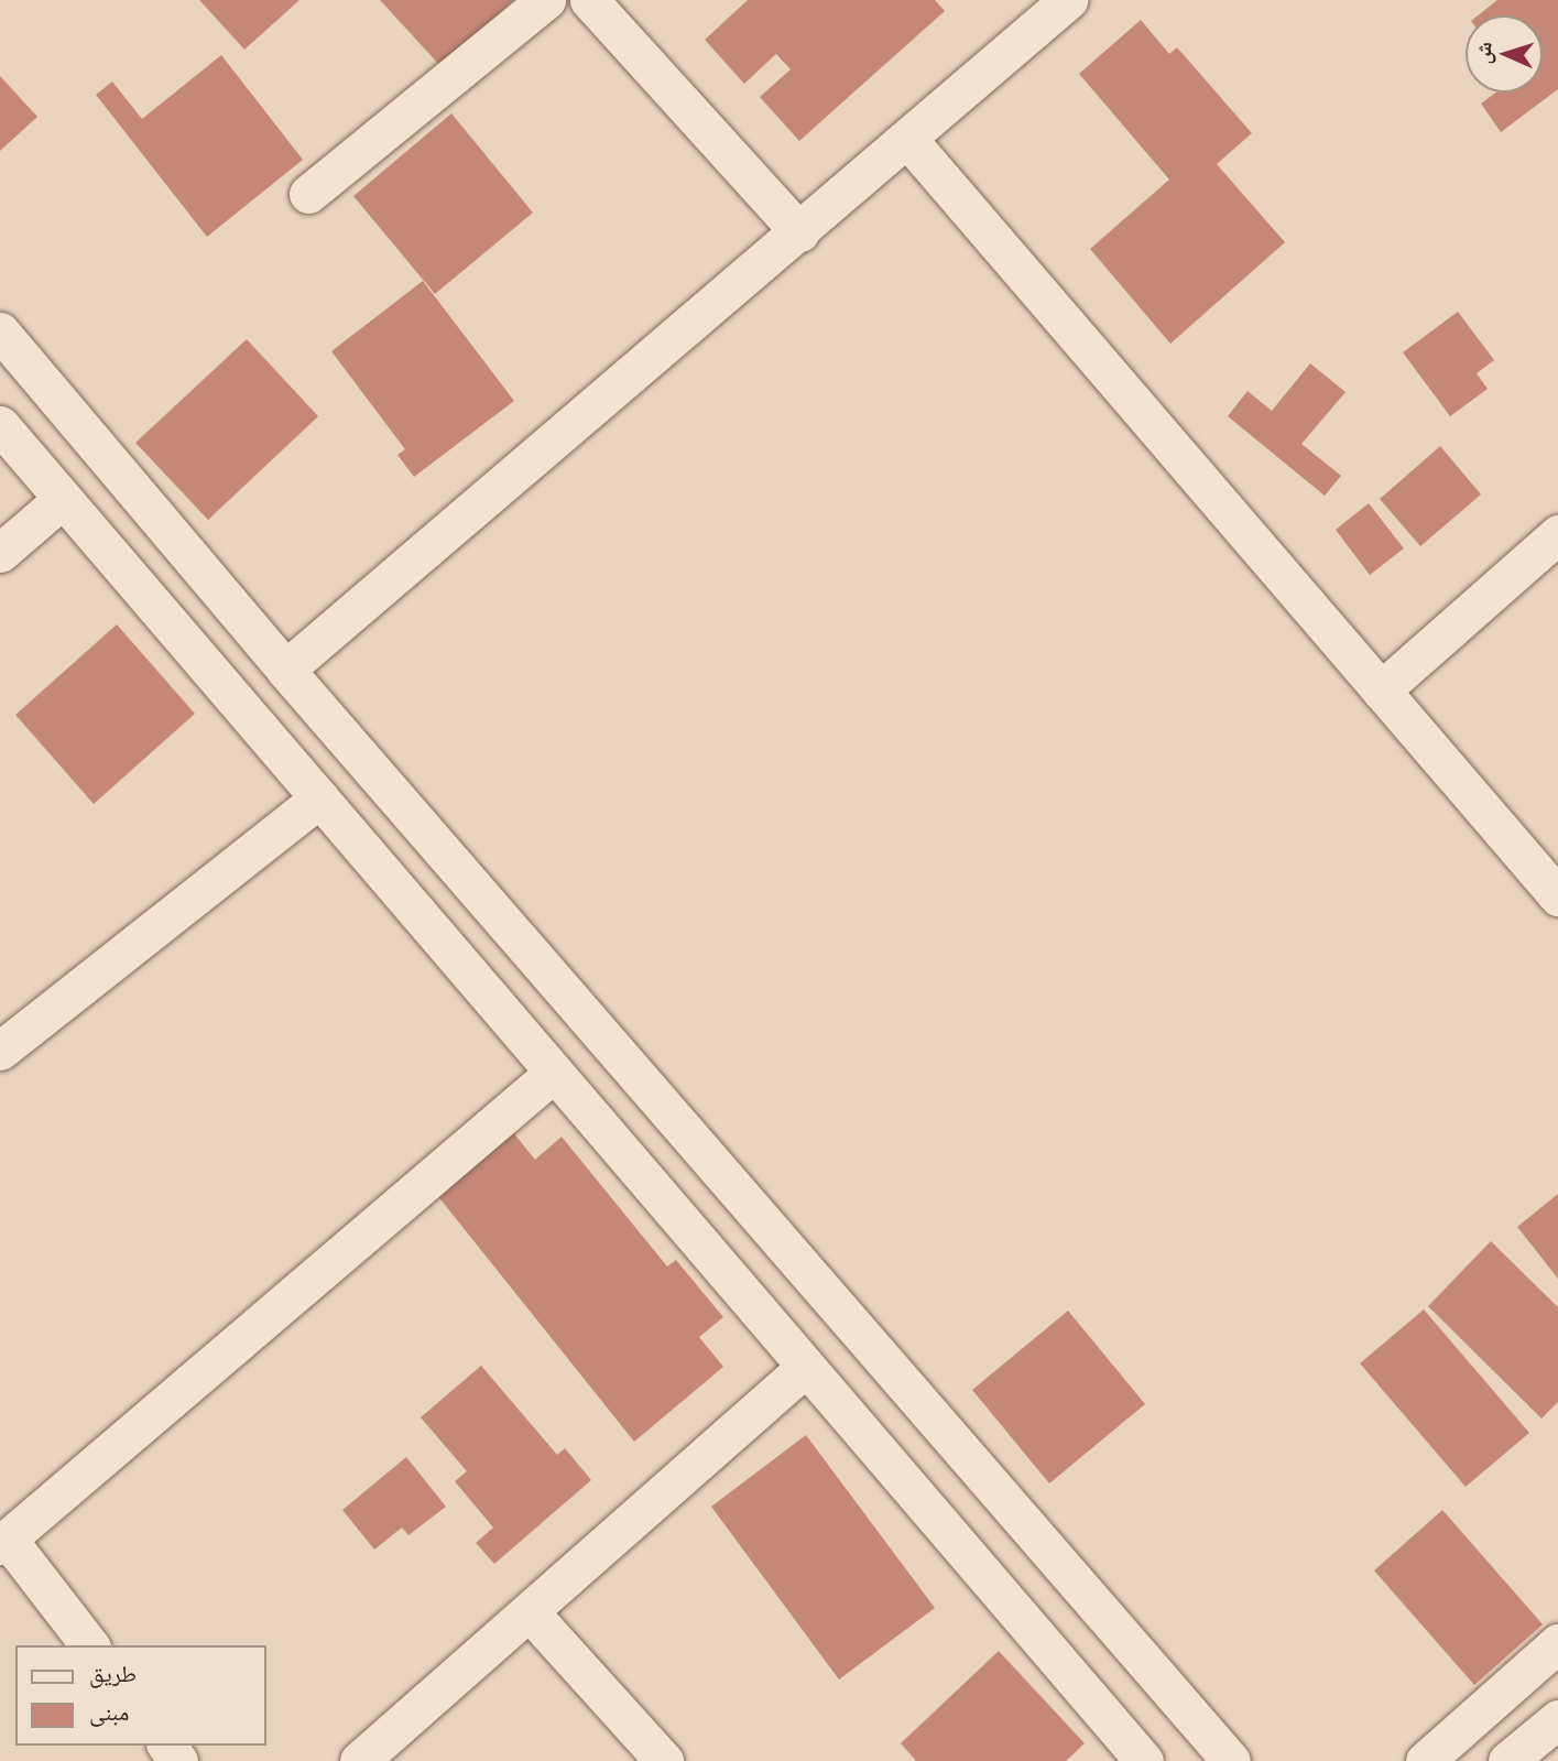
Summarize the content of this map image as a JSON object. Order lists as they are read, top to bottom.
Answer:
{
  "legend": ["طريق", "مبنى"],
  "north": "left"
}
